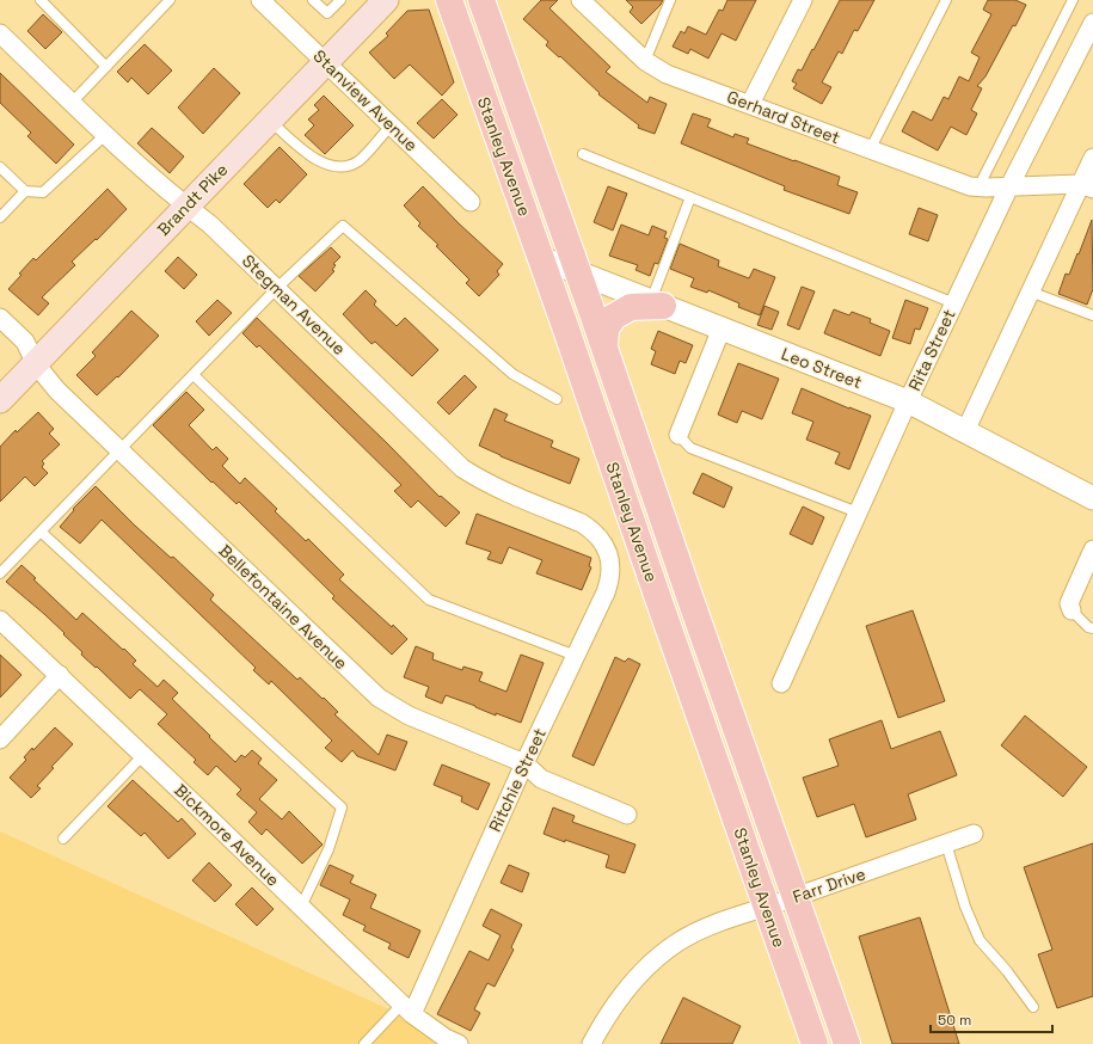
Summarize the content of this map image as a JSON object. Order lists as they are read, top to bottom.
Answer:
{
  "streets": {
    "main road": ["Stanley Avenue", "Brandt Pike"],
    "street": [
      "Stanview Avenue",
      "Gerhard Street",
      "Stegman Avenue",
      "Rita Street",
      "Leo Street",
      "Bellefontaine Avenue",
      "Ritchie Street",
      "Bickmore Avenue",
      "Farr Drive"
    ]
  },
  "crossings": [
    ["Stanview Avenue", "Brandt Pike"],
    ["Gerhard Street", "Rita Street"],
    ["Stanley Avenue", "Leo Street"],
    ["Stanley Avenue", "Farr Drive"],
    ["Brandt Pike", "Stegman Avenue"],
    ["Brandt Pike", "Bellefontaine Avenue"],
    ["Stegman Avenue", "Ritchie Street"],
    ["Rita Street", "Leo Street"],
    ["Bellefontaine Avenue", "Ritchie Street"],
    ["Ritchie Street", "Bickmore Avenue"]
  ],
  "scale_bar": "50 m"
}
